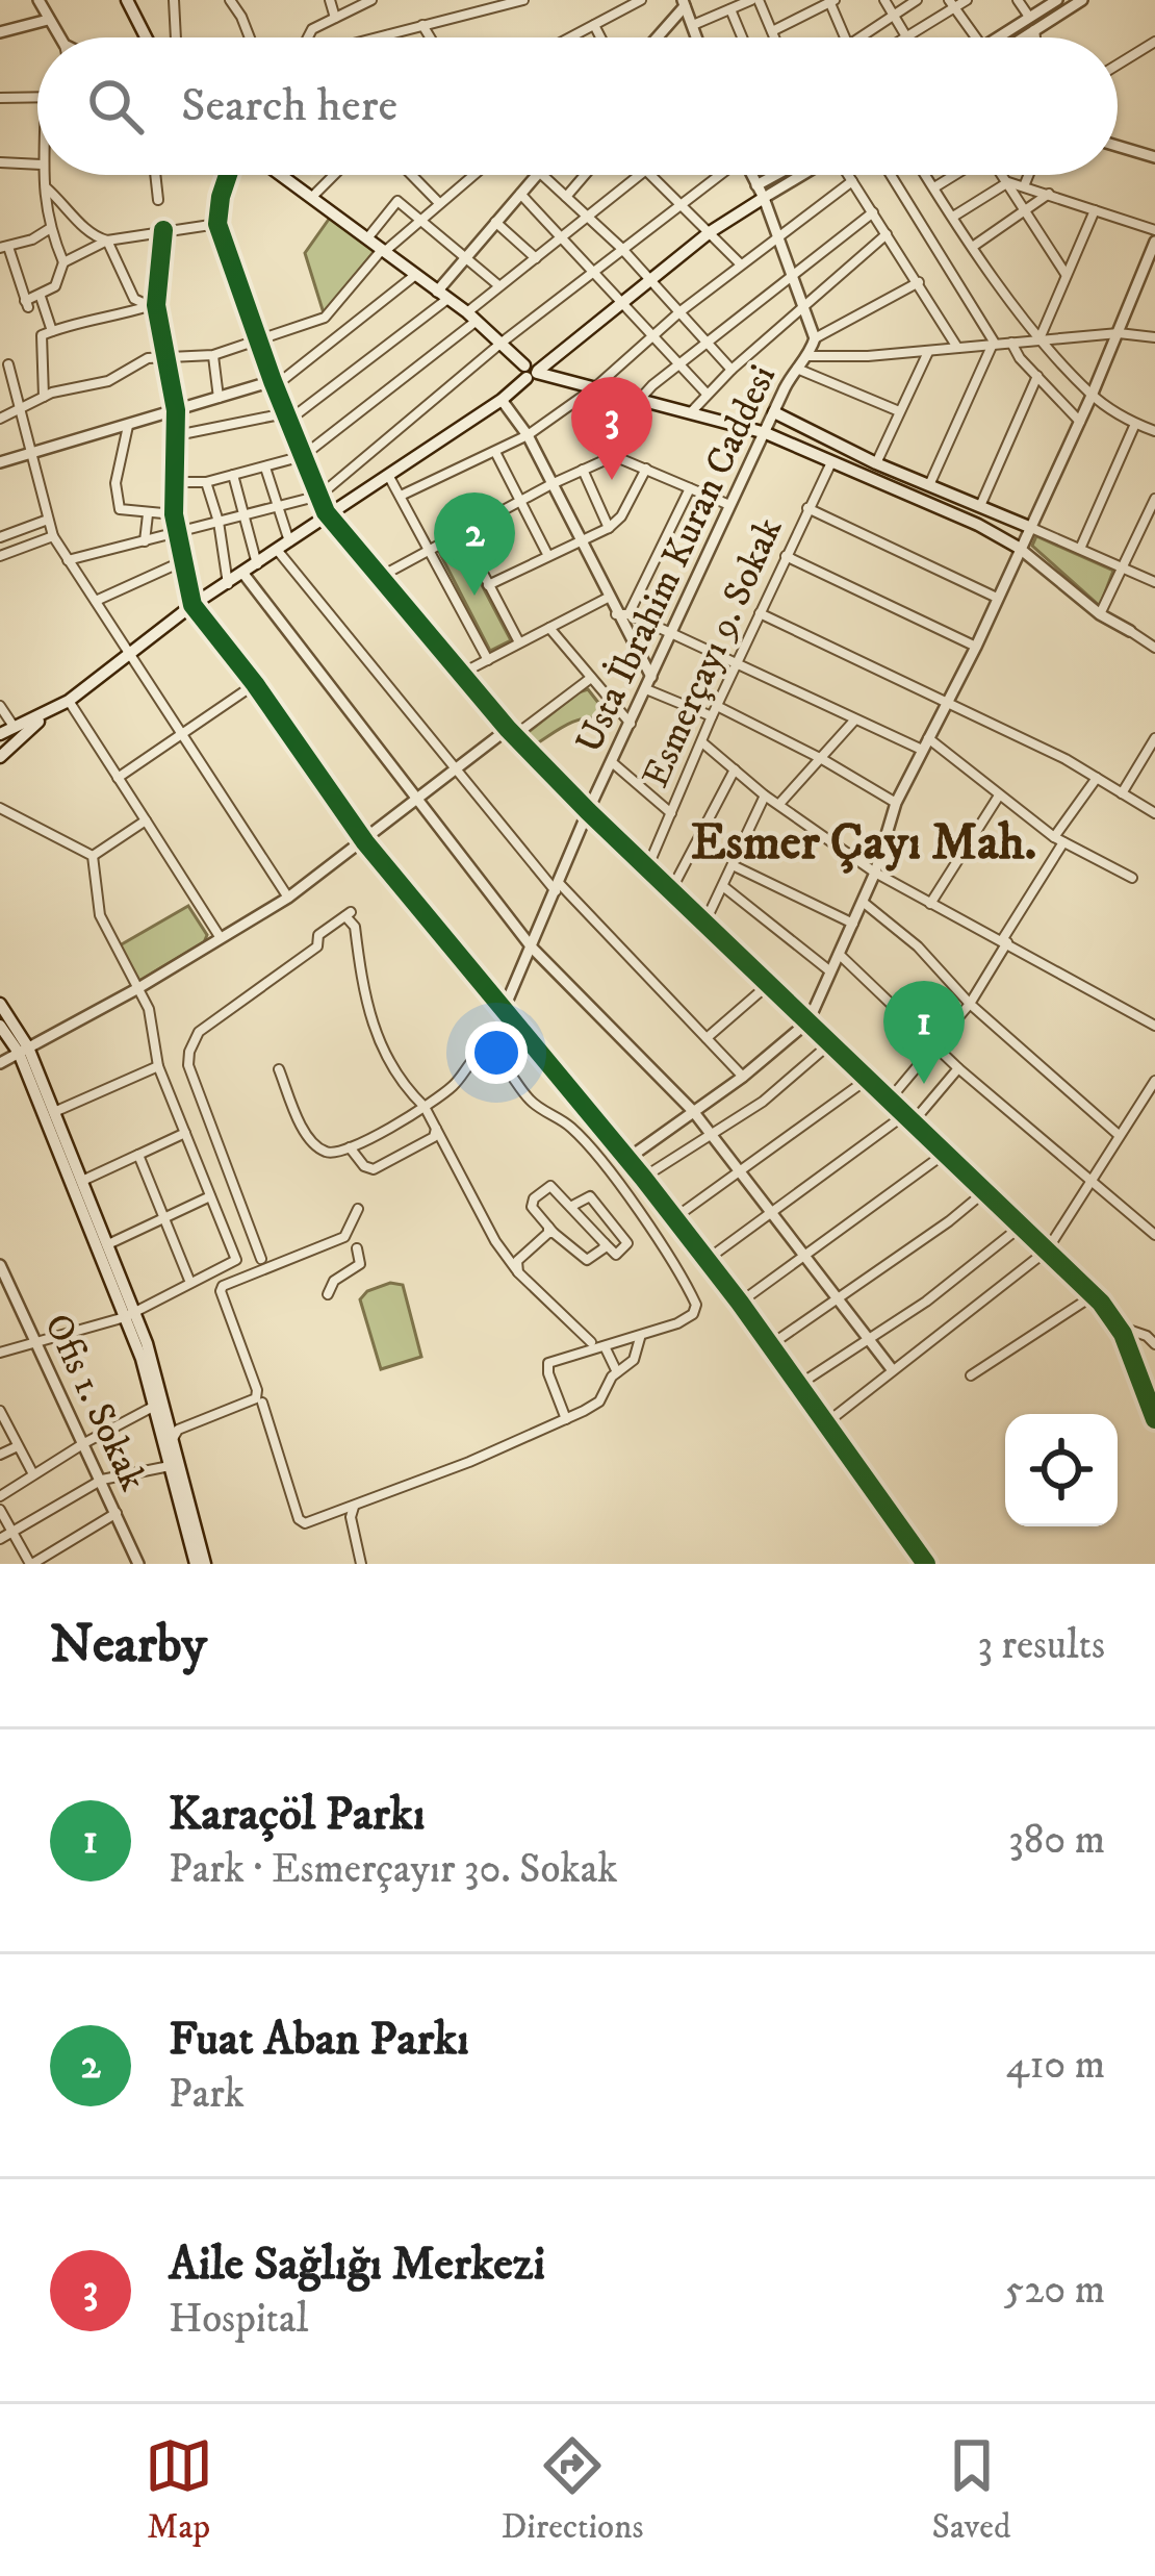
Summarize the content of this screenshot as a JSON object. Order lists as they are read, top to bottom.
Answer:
{
  "streets": {
    "street": ["Usta İbrahim Kuran Caddesi", "Esmerçayı 9. Sokak", "Ofis 1. Sokak"]
  },
  "districts": ["Esmer Çayı Mah."],
  "page": {
    "search": "Search here",
    "pins": ["3", "2", "1"],
    "heading": ["Nearby", "3 results"],
    "list": [
      {
        "mark": "1",
        "name": "Karaçöl Parkı",
        "note": "Park · Esmerçayır 30. Sokak",
        "value": "380 m"
      },
      {
        "mark": "2",
        "name": "Fuat Aban Parkı",
        "note": "Park",
        "value": "410 m"
      },
      {
        "mark": "3",
        "name": "Aile Sağlığı Merkezi",
        "note": "Hospital",
        "value": "520 m"
      }
    ],
    "nav": ["Map", "Directions", "Saved"]
  }
}
